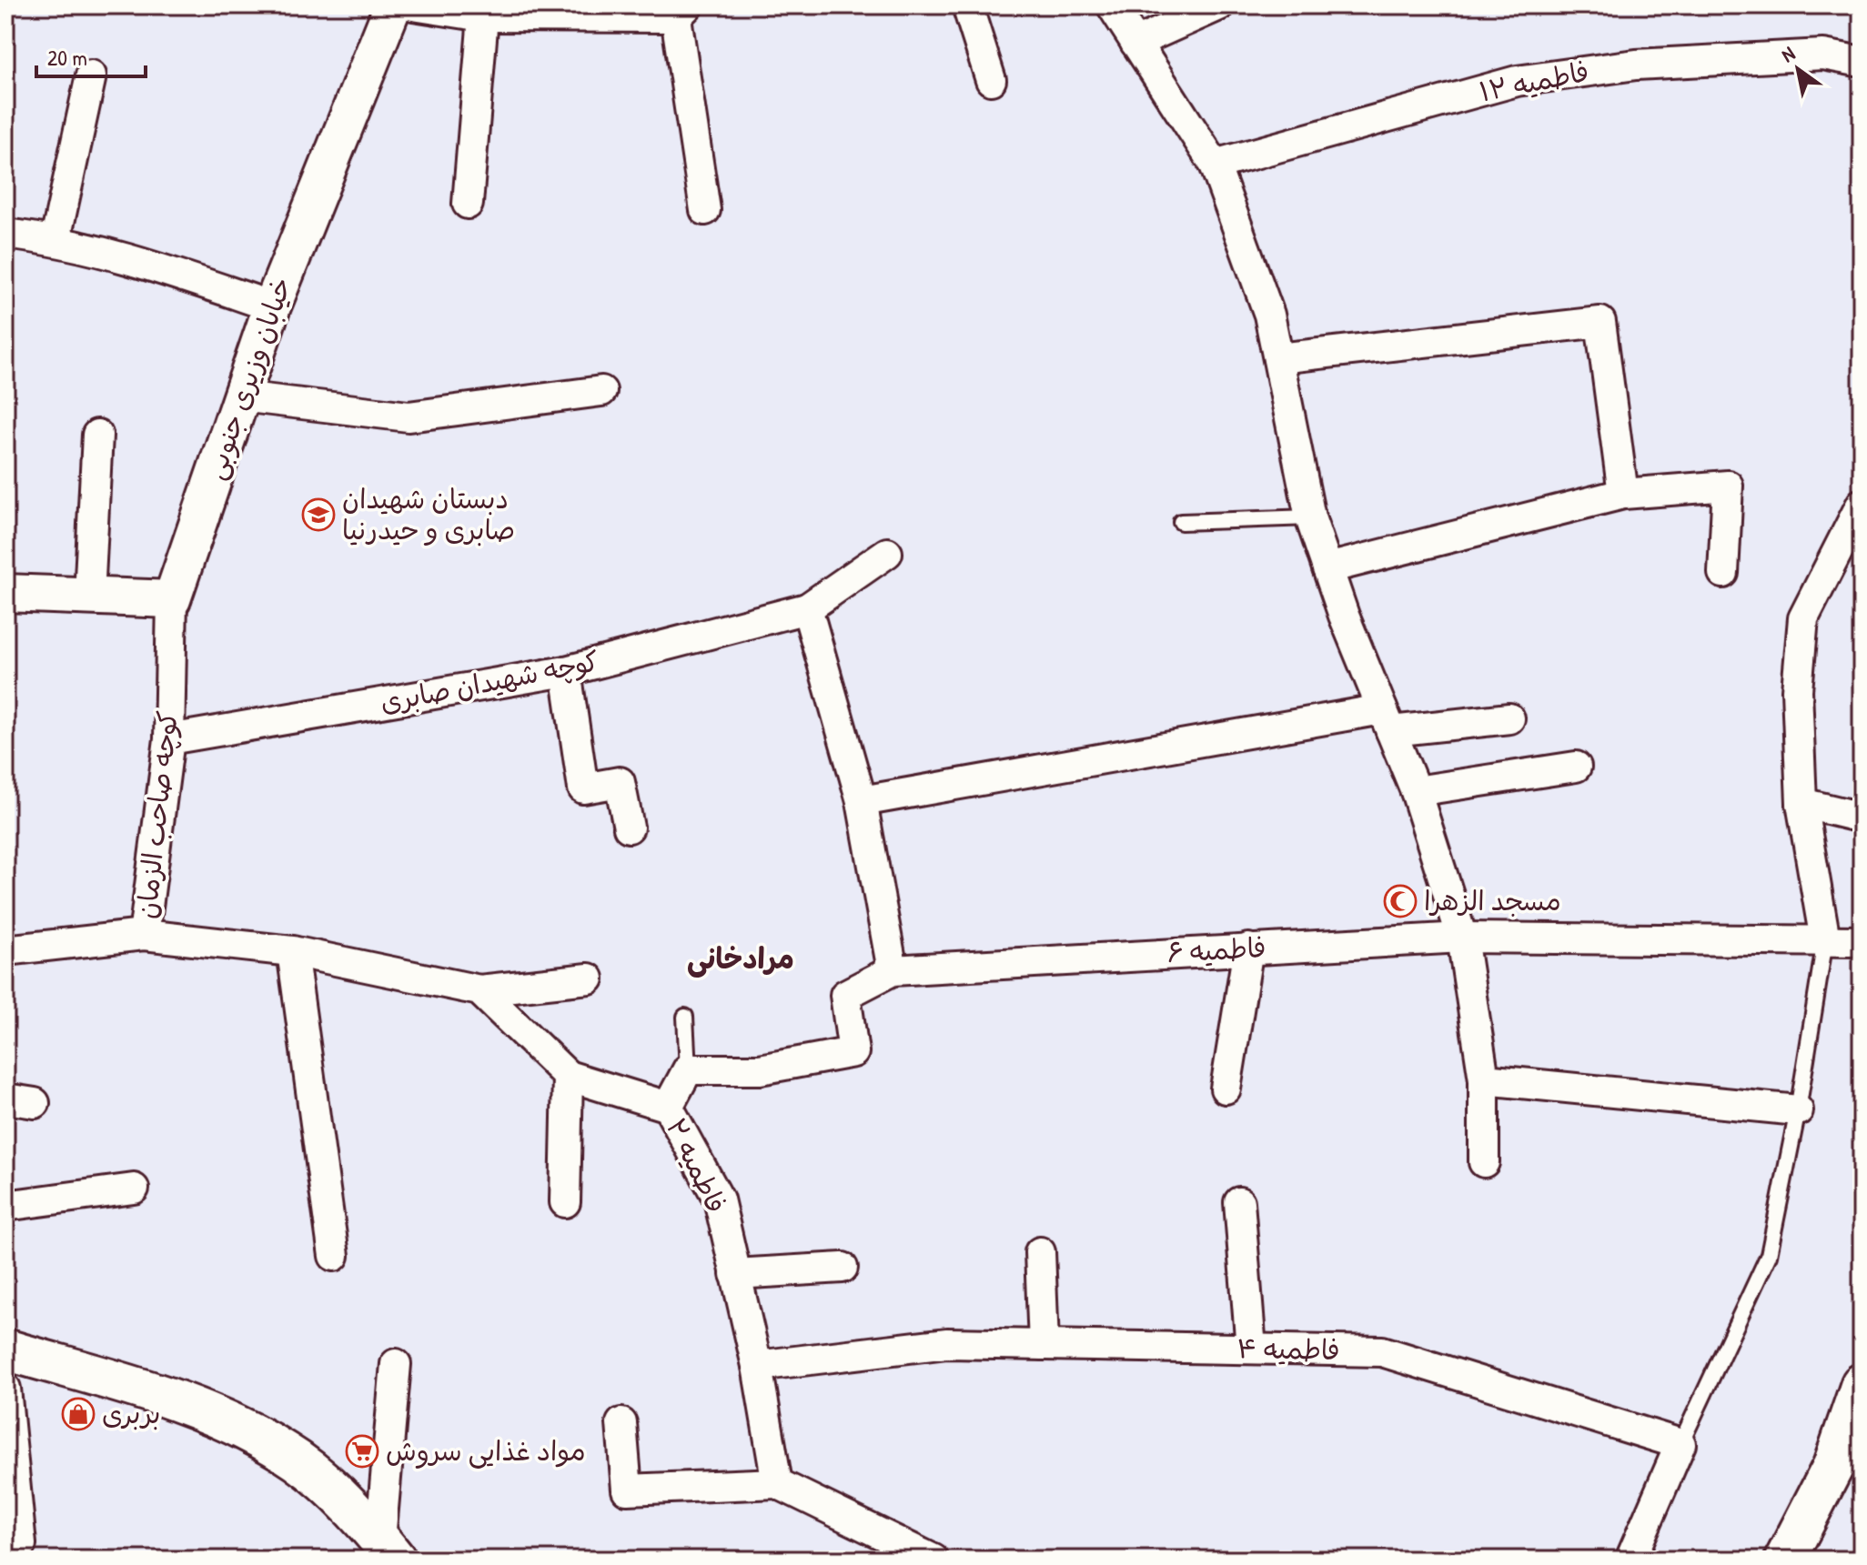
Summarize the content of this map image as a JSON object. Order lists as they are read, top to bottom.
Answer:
{
  "streets": {
    "street": [
      "فاطمیه ۱۲",
      "خیابان وزیری جنوبی",
      "کوچه شهیدان صابری",
      "کوچه صاحب الزمان",
      "فاطمیه ۶",
      "فاطمیه ۲",
      "فاطمیه ۴"
    ]
  },
  "crossings": [
    ["خیابان وزیری جنوبی", "کوچه صاحب الزمان"],
    ["کوچه شهیدان صابری", "کوچه صاحب الزمان"],
    ["فاطمیه ۲", "فاطمیه ۴"]
  ],
  "districts": ["مرادخانی"],
  "places": {
    "school or university": ["دبستان شهیدان صابری و حیدرنیا"],
    "mosque": ["مسجد الزهرا"],
    "shop": ["بربری"],
    "supermarket": ["مواد غذایی سروش"]
  },
  "scale_bar": "20 m",
  "north": "top left"
}
